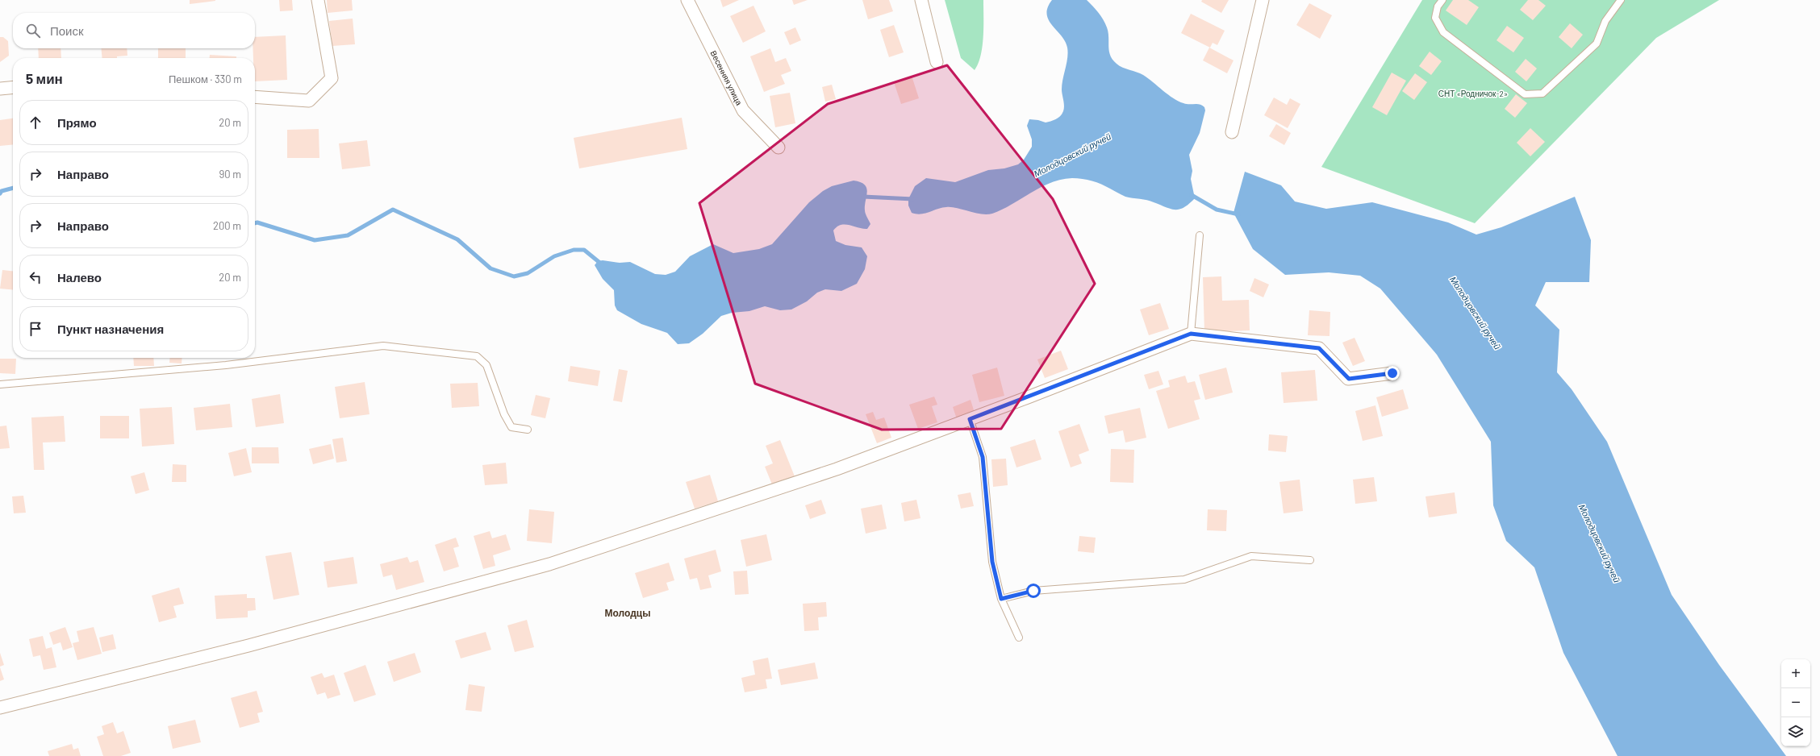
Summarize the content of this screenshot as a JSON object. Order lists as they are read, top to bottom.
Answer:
{
  "streets": {
    "street": ["Весенняя улица"]
  },
  "districts": ["Молодцы"],
  "water": ["Молодцовский ручей"],
  "parks": ["СНТ «Родничок-2»"],
  "page": {
    "search": "Поиск",
    "heading": ["5 мин", "Пешком · 330 m"],
    "list": [
      ["Прямо", "20 m"],
      ["Направо", "90 m"],
      ["Направо", "200 m"],
      ["Налево", "20 m"],
      "Пункт назначения"
    ],
    "map_buttons": ["+", "−"]
  }
}
